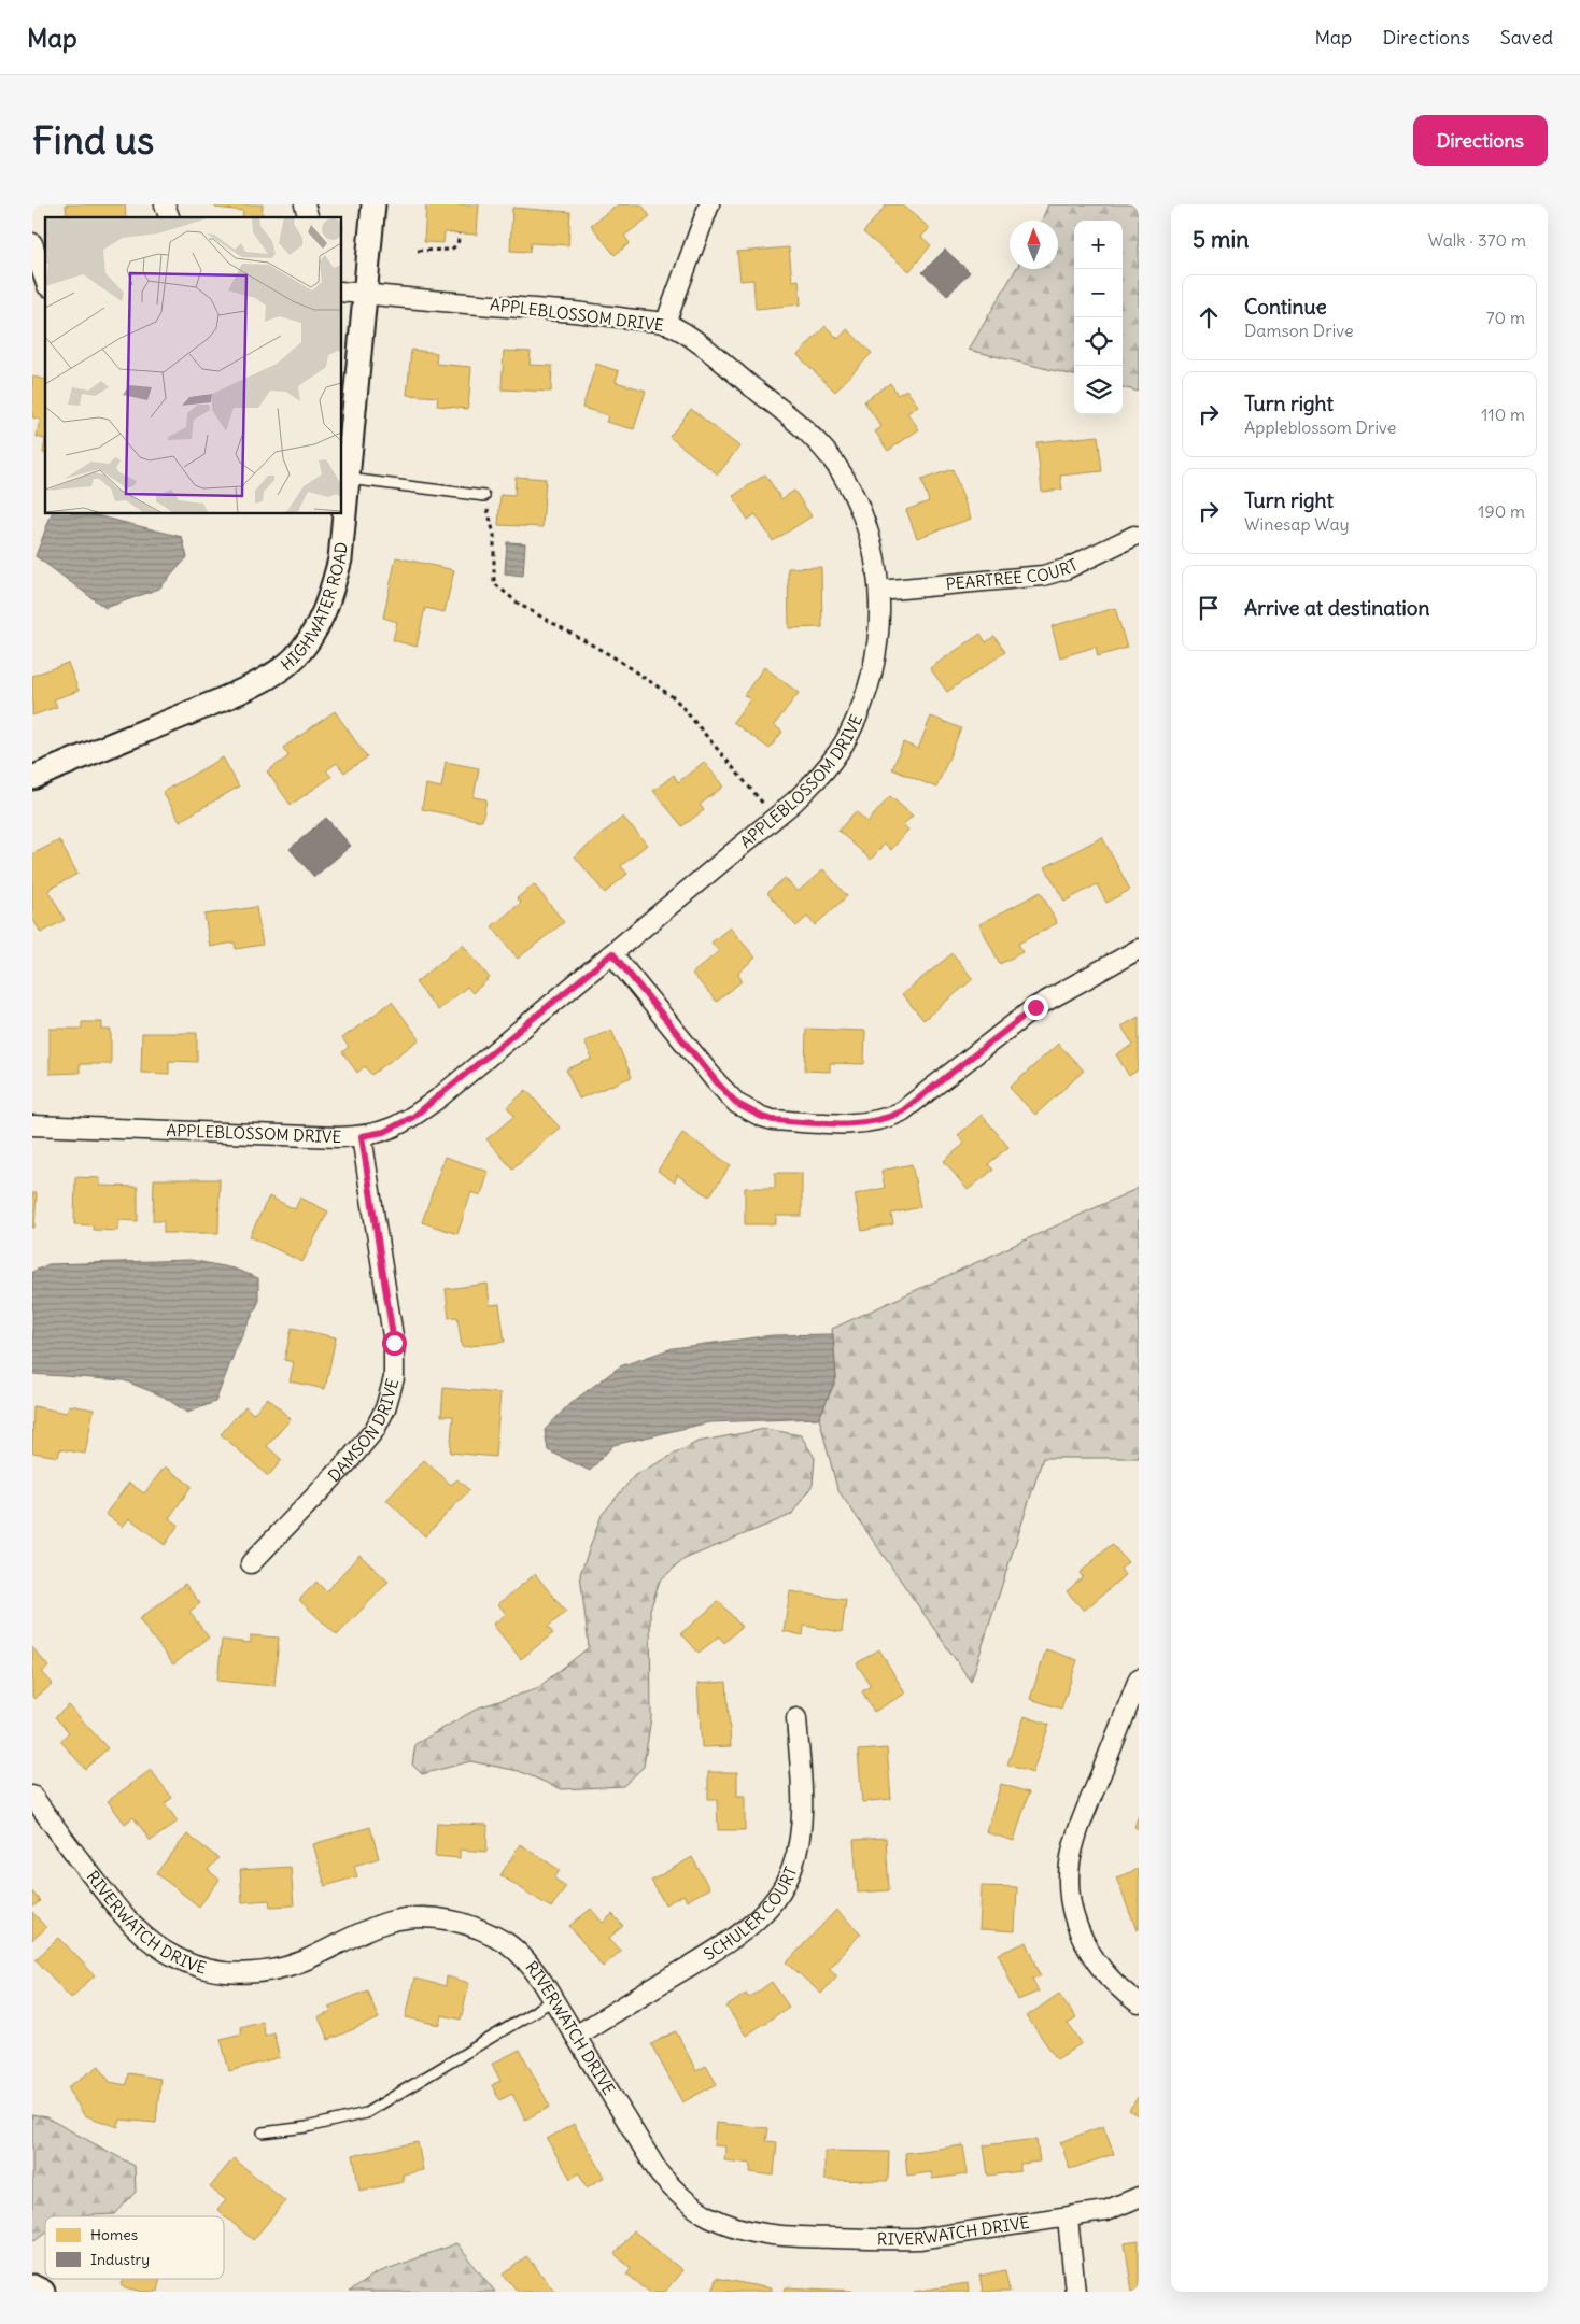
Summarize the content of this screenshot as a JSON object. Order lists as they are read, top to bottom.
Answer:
{
  "streets": {
    "street": [
      "APPLEBLOSSOM DRIVE",
      "PEARTREE COURT",
      "HIGHWATER ROAD",
      "DAMSON DRIVE",
      "SCHULER COURT",
      "RIVERWATCH DRIVE"
    ]
  },
  "crossings": [
    ["APPLEBLOSSOM DRIVE", "PEARTREE COURT"],
    ["APPLEBLOSSOM DRIVE", "HIGHWATER ROAD"],
    ["APPLEBLOSSOM DRIVE", "DAMSON DRIVE"],
    ["SCHULER COURT", "RIVERWATCH DRIVE"]
  ],
  "legend": ["Homes", "Industry"],
  "north": "top",
  "page": {
    "header": "Map",
    "nav": ["Map", "Directions", "Saved"],
    "buttons": "Directions",
    "title": "Find us",
    "heading": ["5 min", "Walk · 370 m"],
    "map_buttons": ["+", "−"],
    "list": [
      ["Continue", "Damson Drive", "70 m"],
      ["Turn right", "Appleblossom Drive", "110 m"],
      ["Turn right", "Winesap Way", "190 m"],
      "Arrive at destination"
    ]
  }
}
